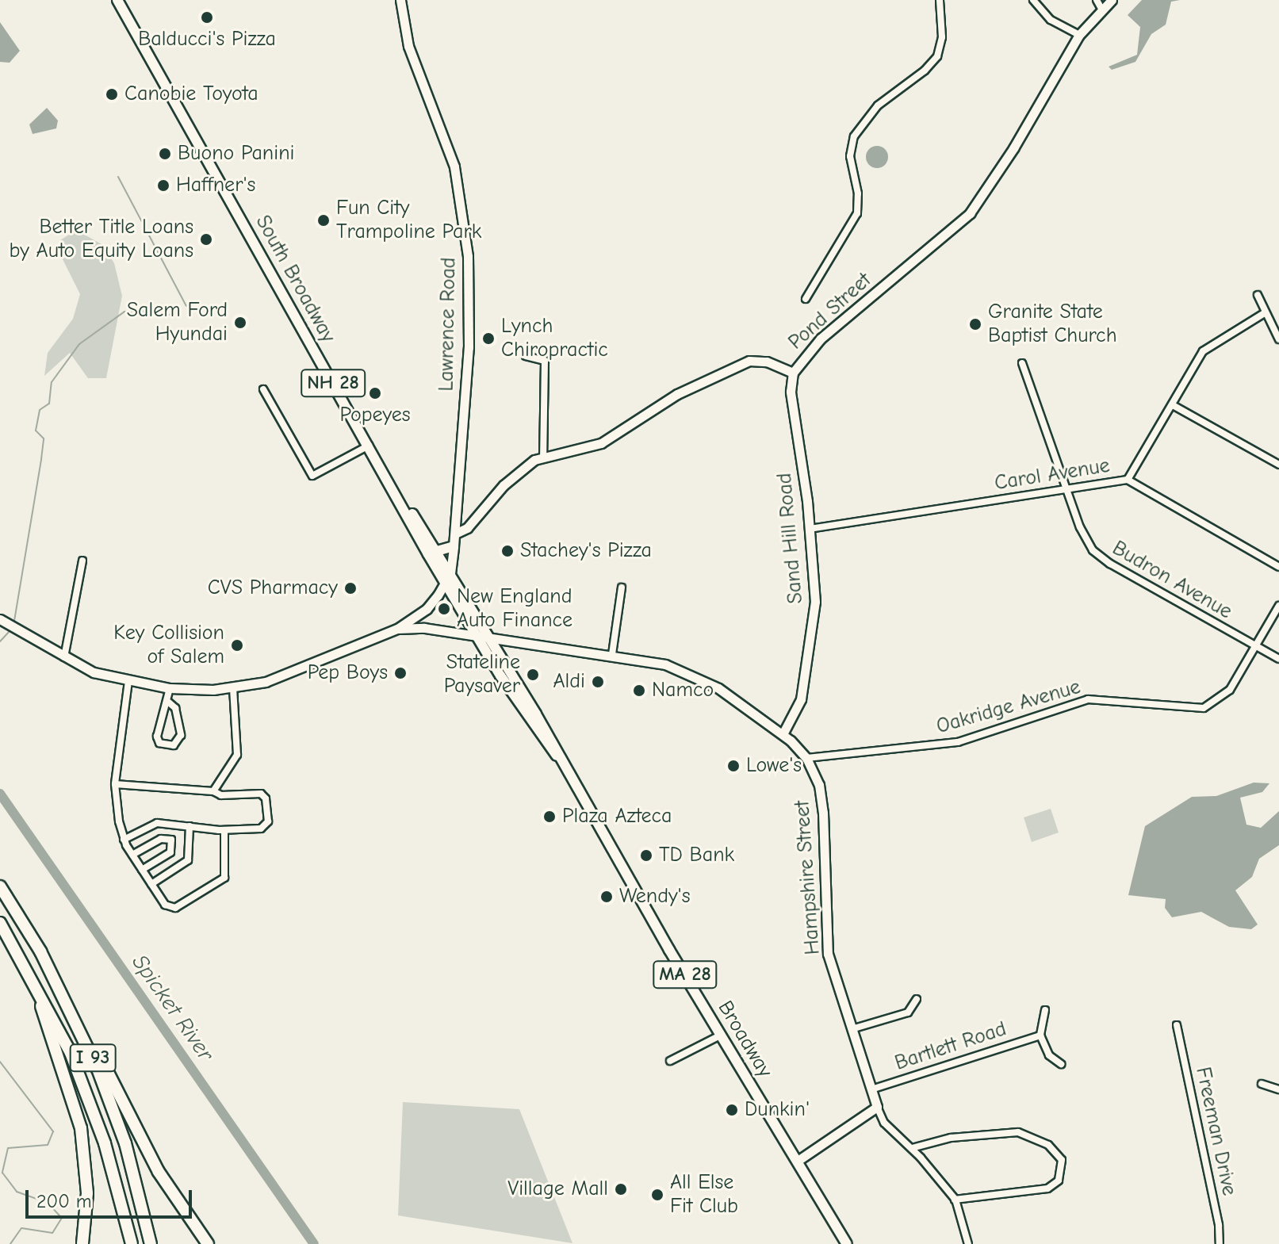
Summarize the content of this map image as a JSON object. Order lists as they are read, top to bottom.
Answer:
{
  "streets": {
    "highway": ["I 93"],
    "main road": [
      "South Broadway",
      "NH 28",
      "MA 28",
      "Broadway"
    ],
    "street": [
      "Pond Street",
      "Lawrence Road",
      "Carol Avenue",
      "Sand Hill Road",
      "Budron Avenue",
      "Oakridge Avenue",
      "Hampshire Street",
      "Bartlett Road",
      "Freeman Drive"
    ]
  },
  "crossings": [
    ["South Broadway", "Lawrence Road"],
    ["South Broadway", "Hampshire Street"],
    ["South Broadway", "Broadway"],
    ["Pond Street", "Lawrence Road"],
    ["Pond Street", "Sand Hill Road"],
    ["Carol Avenue", "Sand Hill Road"],
    ["Carol Avenue", "Budron Avenue"],
    ["Sand Hill Road", "Hampshire Street"],
    ["Budron Avenue", "Oakridge Avenue"],
    ["Oakridge Avenue", "Hampshire Street"],
    ["Hampshire Street", "Bartlett Road"]
  ],
  "water": ["Spicket River"],
  "places": [
    "Balducci's Pizza",
    "Canobie Toyota",
    "Buono Panini",
    "Haffner's",
    "Fun City Trampoline Park",
    "Better Title Loans by Auto Equity Loans",
    "Salem Ford Hyundai",
    "Granite State Baptist Church",
    "Lynch Chiropractic",
    "Popeyes",
    "Stachey's Pizza",
    "CVS Pharmacy",
    "New England Auto Finance",
    "Key Collision of Salem",
    "Pep Boys",
    "Stateline Paysaver",
    "Aldi",
    "Namco",
    "Lowe's",
    "Plaza Azteca",
    "TD Bank",
    "Wendy's",
    "Dunkin'",
    "Village Mall",
    "All Else Fit Club"
  ],
  "scale_bar": "200 m"
}
